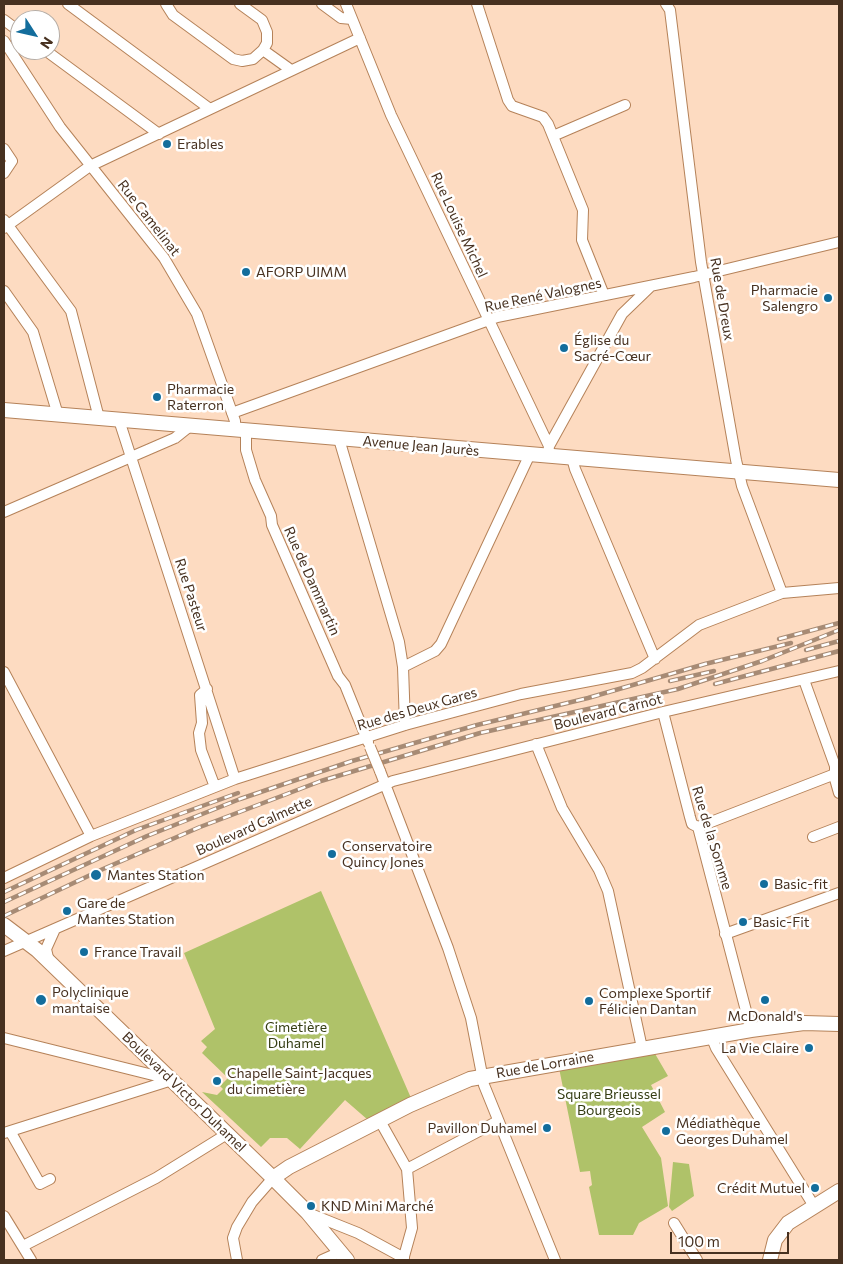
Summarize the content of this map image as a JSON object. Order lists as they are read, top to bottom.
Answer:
{
  "streets": {
    "main road": ["Avenue Jean Jaurès", "Rue de Lorraine", "Boulevard Victor Duhamel"],
    "street": [
      "Rue Camelinat",
      "Rue Louise Michel",
      "Rue René Valognes",
      "Rue de Dreux",
      "Rue de Dammartin",
      "Rue Pasteur",
      "Rue des Deux Gares",
      "Boulevard Carnot",
      "Boulevard Calmette",
      "Rue de la Somme"
    ]
  },
  "crossings": [
    ["Rue Camelinat", "Rue René Valognes"],
    ["Rue Camelinat", "Avenue Jean Jaurès"],
    ["Rue Camelinat", "Rue de Dammartin"],
    ["Rue Louise Michel", "Rue René Valognes"],
    ["Rue Louise Michel", "Avenue Jean Jaurès"],
    ["Rue René Valognes", "Rue de Dreux"],
    ["Rue de Dreux", "Avenue Jean Jaurès"],
    ["Rue de Dreux", "Rue des Deux Gares"],
    ["Avenue Jean Jaurès", "Rue de Dammartin"],
    ["Avenue Jean Jaurès", "Rue Pasteur"],
    ["Rue de Dammartin", "Rue des Deux Gares"],
    ["Rue de Dammartin", "Boulevard Carnot"],
    ["Rue de Dammartin", "Boulevard Calmette"],
    ["Rue de Dammartin", "Rue de Lorraine"],
    ["Rue Pasteur", "Rue des Deux Gares"],
    ["Boulevard Carnot", "Boulevard Calmette"],
    ["Boulevard Carnot", "Rue de la Somme"],
    ["Boulevard Calmette", "Boulevard Victor Duhamel"],
    ["Rue de la Somme", "Rue de Lorraine"],
    ["Rue de Lorraine", "Boulevard Victor Duhamel"]
  ],
  "parks": ["Cimetière Duhamel", "Square Brieussel Bourgeois"],
  "places": [
    "Erables",
    "AFORP UIMM",
    "Pharmacie Salengro",
    "Église du Sacré-Cœur",
    "Pharmacie Raterron",
    "Conservatoire Quincy Jones",
    "Mantes Station",
    "Basic-fit",
    "Gare de Mantes Station",
    "Basic-Fit",
    "France Travail",
    "Polyclinique mantaise",
    "McDonald's",
    "Complexe Sportif Félicien Dantan",
    "La Vie Claire",
    "Chapelle Saint-Jacques du cimetière",
    "Pavillon Duhamel",
    "Médiathèque Georges Duhamel",
    "Crédit Mutuel",
    "KND Mini Marché"
  ],
  "scale_bar": "100 m",
  "north": "bottom right"
}
